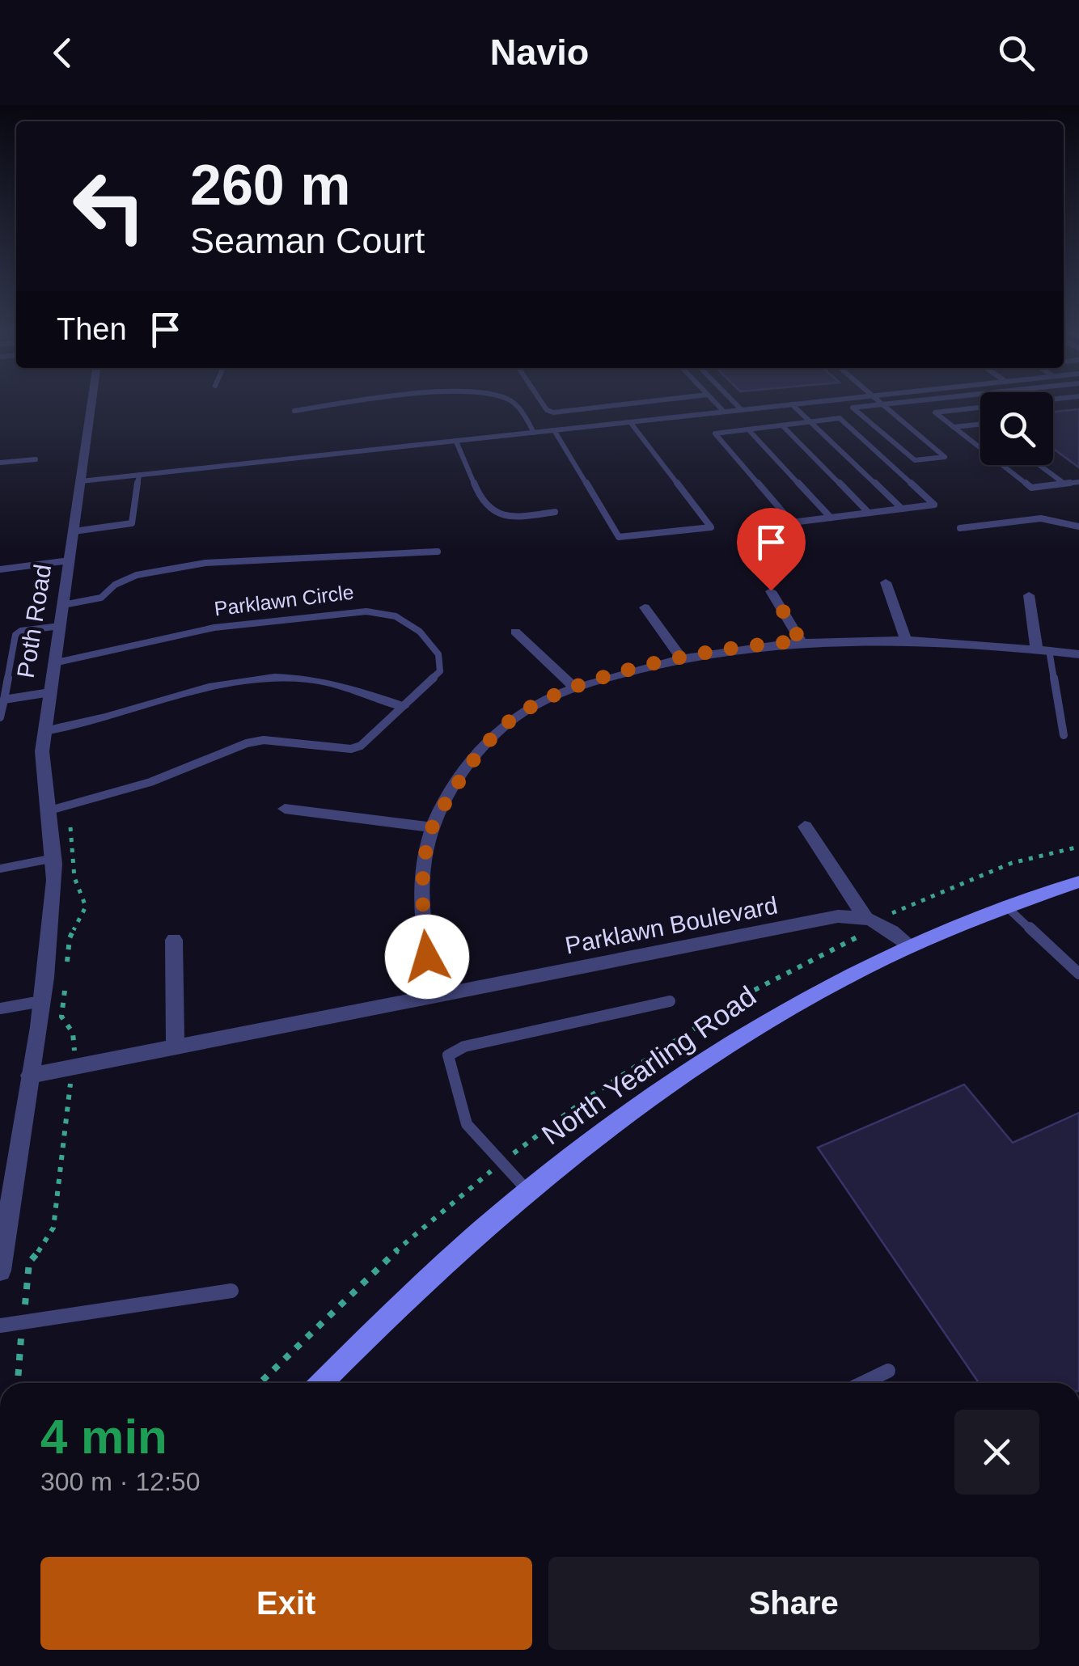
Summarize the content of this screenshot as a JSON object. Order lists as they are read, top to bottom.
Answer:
{
  "streets": {
    "main road": ["North Yearling Road"],
    "street": ["Poth Road", "Parklawn Boulevard"],
    "lane": ["Parklawn Circle"]
  },
  "crossings": [
    ["Parklawn Circle", "Poth Road"],
    ["Poth Road", "Parklawn Boulevard"]
  ],
  "page": {
    "header": "Navio",
    "turn": ["260 m", "Seaman Court"],
    "then": "Then",
    "heading": ["4 min", "300 m · 12:50"],
    "buttons": ["Exit", "Share"]
  }
}
